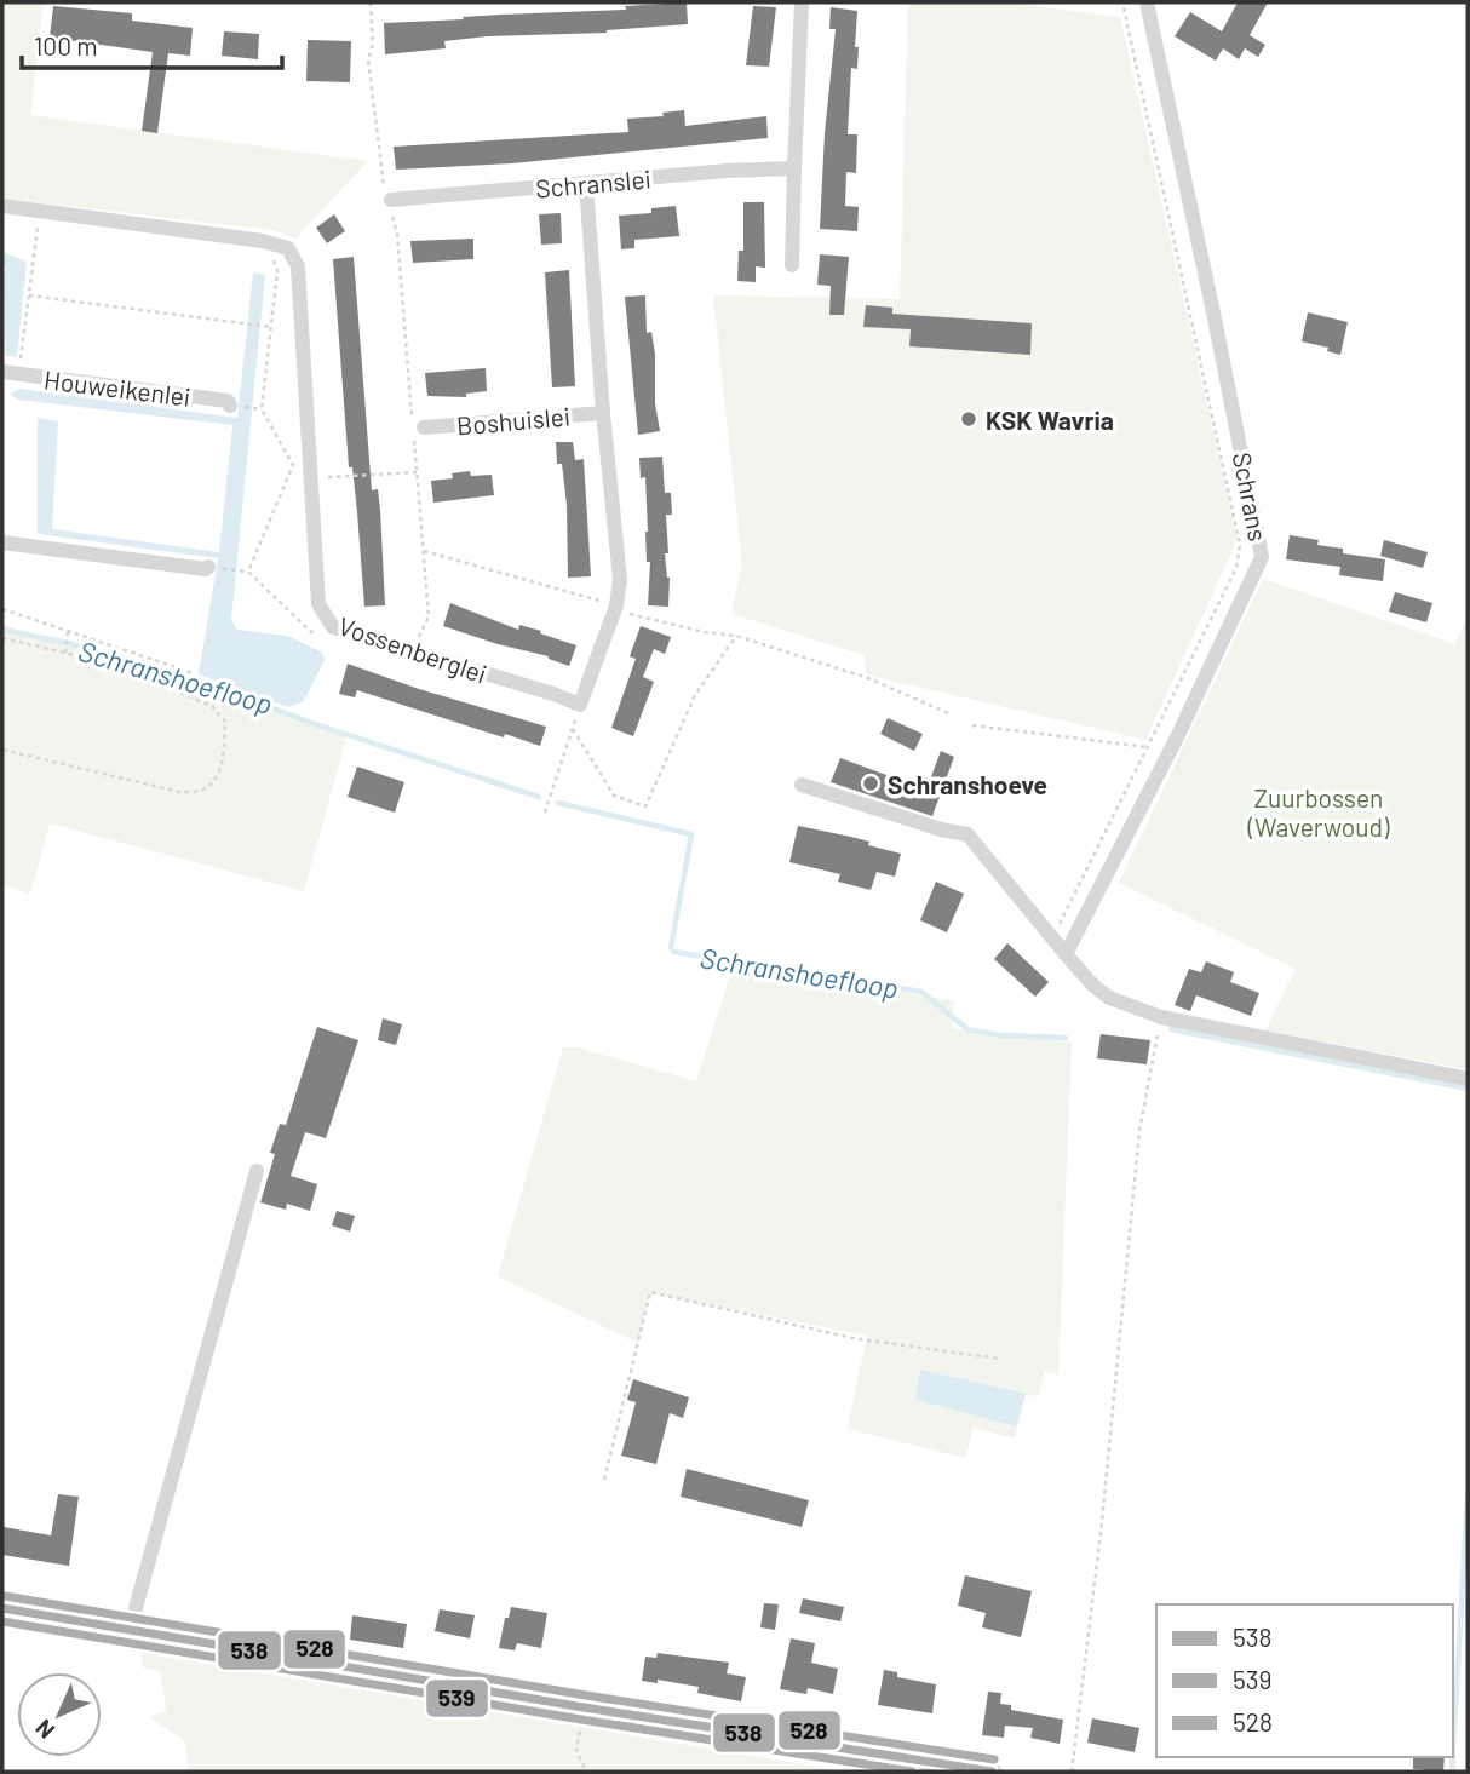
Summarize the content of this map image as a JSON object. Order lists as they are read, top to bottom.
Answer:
{
  "streets": {
    "street": [
      "Schranslei",
      "Houweikenlei",
      "Boshuislei",
      "Schrans",
      "Vossenberglei"
    ]
  },
  "water": ["Schranshoefloop"],
  "parks": ["Zuurbossen (Waverwoud)"],
  "places": ["KSK Wavria", "Schranshoeve"],
  "lines": ["transit line 528", "transit line 538", "transit line 539"],
  "legend": ["538", "539", "528"],
  "scale_bar": "100 m",
  "north": "bottom left"
}
